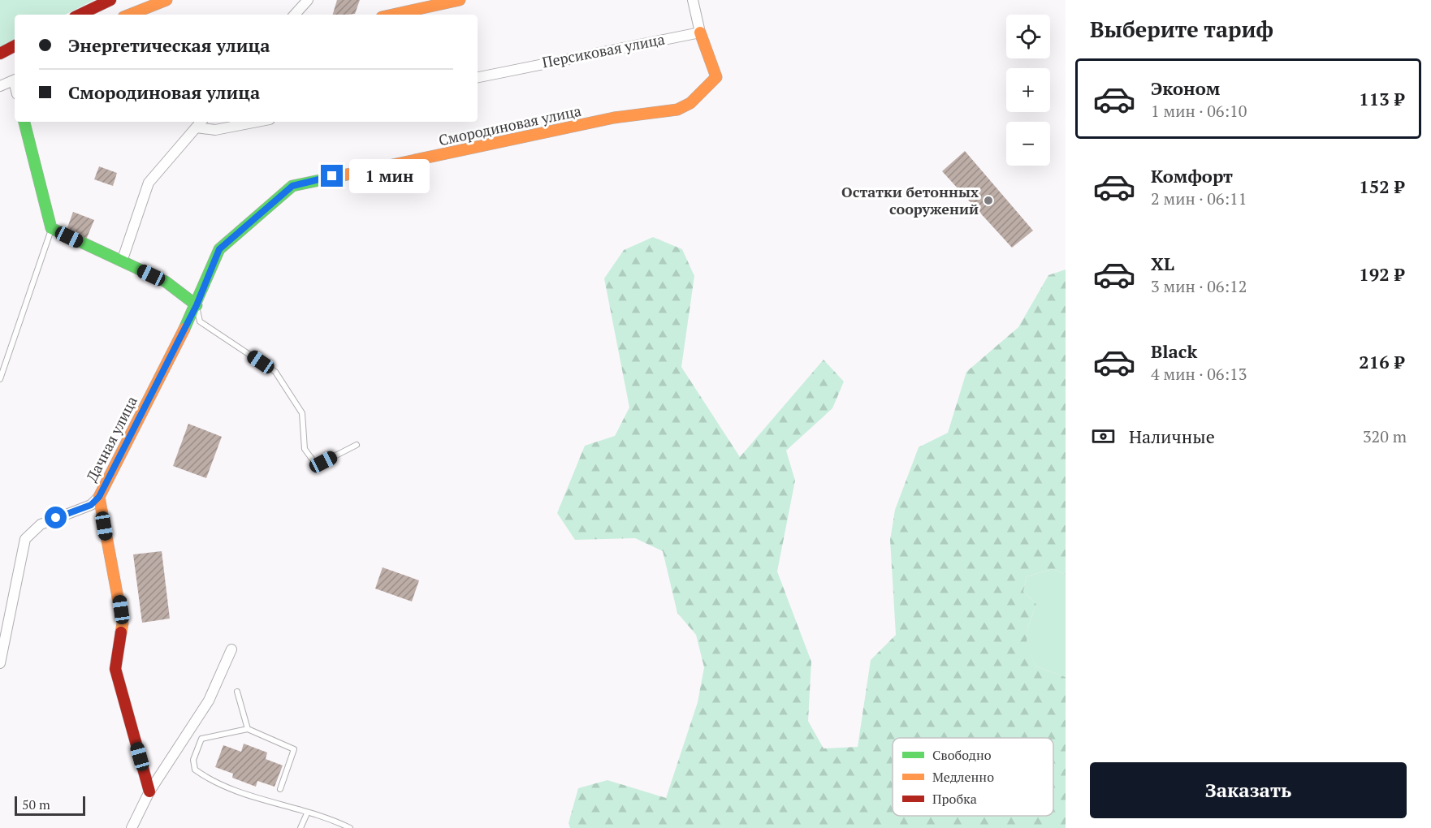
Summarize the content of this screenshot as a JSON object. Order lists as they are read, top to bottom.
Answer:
{
  "streets": {
    "street": ["Персиковая улица", "Смородиновая улица", "Дачная улица"]
  },
  "crossings": [
    ["Персиковая улица", "Смородиновая улица"],
    ["Смородиновая улица", "Дачная улица"]
  ],
  "places": ["Остатки бетонных сооружений"],
  "legend": ["Свободно", "Медленно", "Пробка"],
  "scale_bar": "50 m",
  "page": {
    "heading": "Выберите тариф",
    "map_buttons": ["+", "−"],
    "banner": ["Энергетическая улица", "Смородиновая улица"],
    "list": [
      {
        "name": "Эконом",
        "note": "1 мин · 06:10",
        "value": "113 ₽"
      },
      {
        "name": "Комфорт",
        "note": "2 мин · 06:11",
        "value": "152 ₽"
      },
      {
        "name": "XL",
        "note": "3 мин · 06:12",
        "value": "192 ₽"
      },
      {
        "name": "Black",
        "note": "4 мин · 06:13",
        "value": "216 ₽"
      }
    ],
    "bubble": "1 мин",
    "pay": ["Наличные", "320 m"],
    "buttons": "Заказать",
    "scale": "50 m"
  }
}
